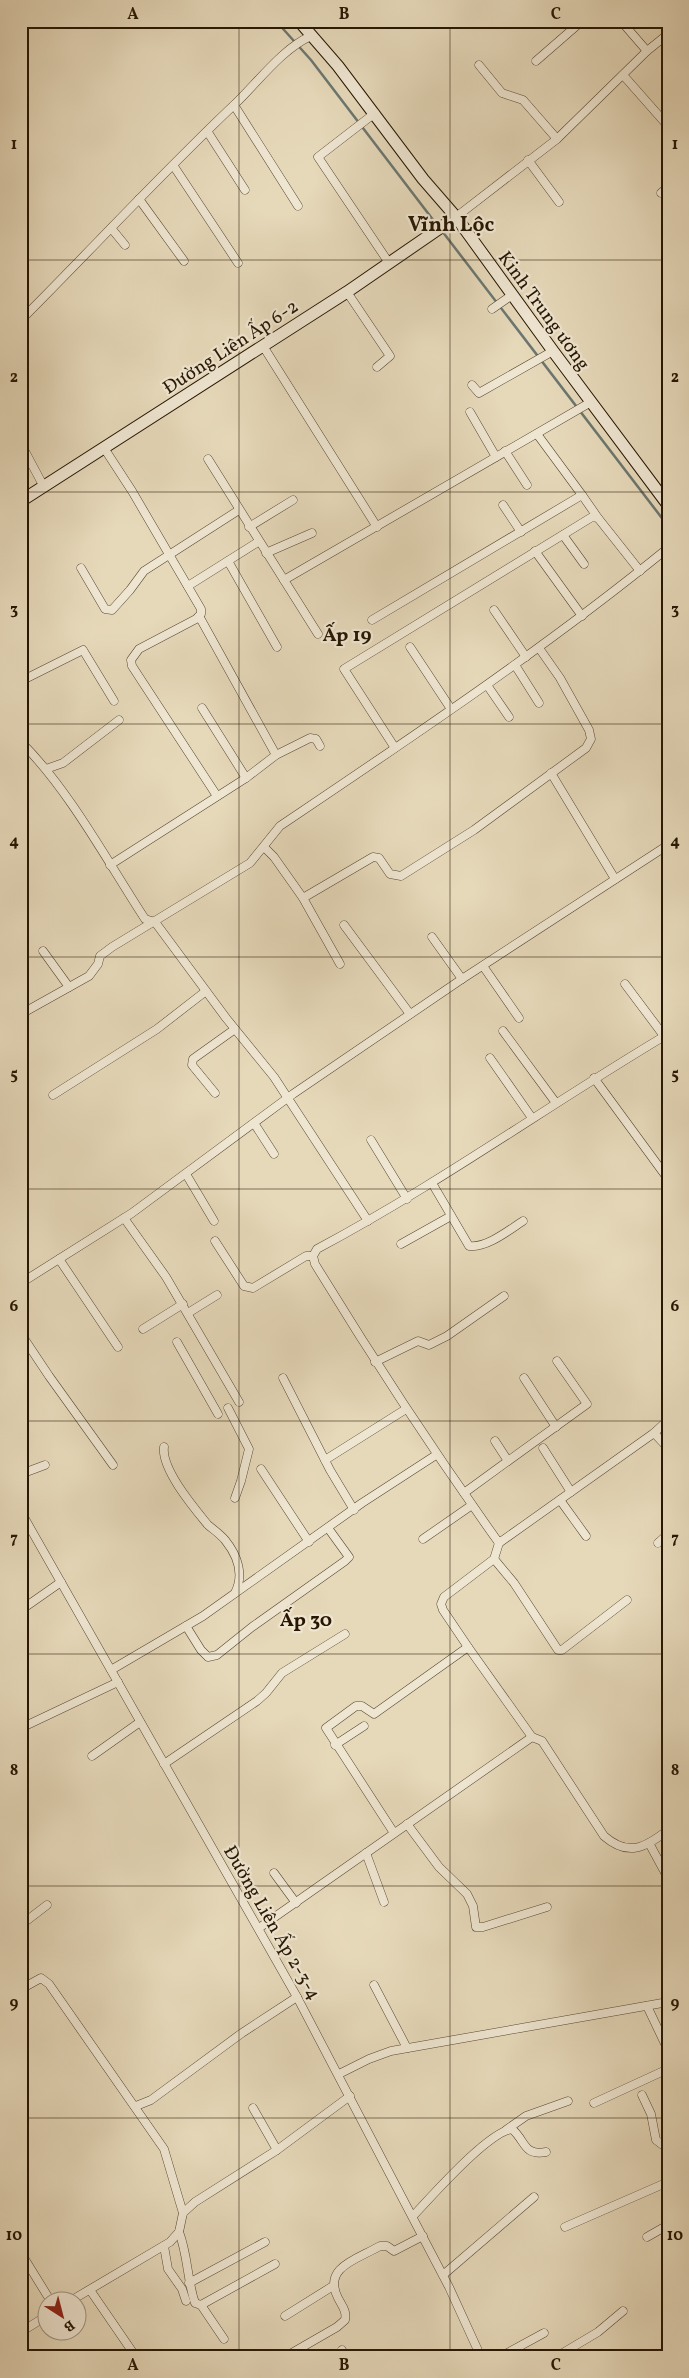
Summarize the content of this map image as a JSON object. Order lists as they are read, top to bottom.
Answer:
{
  "streets": {
    "street": ["Kinh Trung ương", "Đường Liên Ấp 6-2", "Đường Liên Ấp 2-3-4"]
  },
  "crossings": [
    ["Kinh Trung ương", "Đường Liên Ấp 6-2"]
  ],
  "districts": ["Vĩnh Lộc", "Ấp 19", "Ấp 30"],
  "north": "bottom right",
  "grid": {
    "columns": ["A", "B", "C"],
    "rows": [
      "1",
      "2",
      "3",
      "4",
      "5",
      "6",
      "7",
      "8",
      "9",
      "10"
    ]
  }
}
